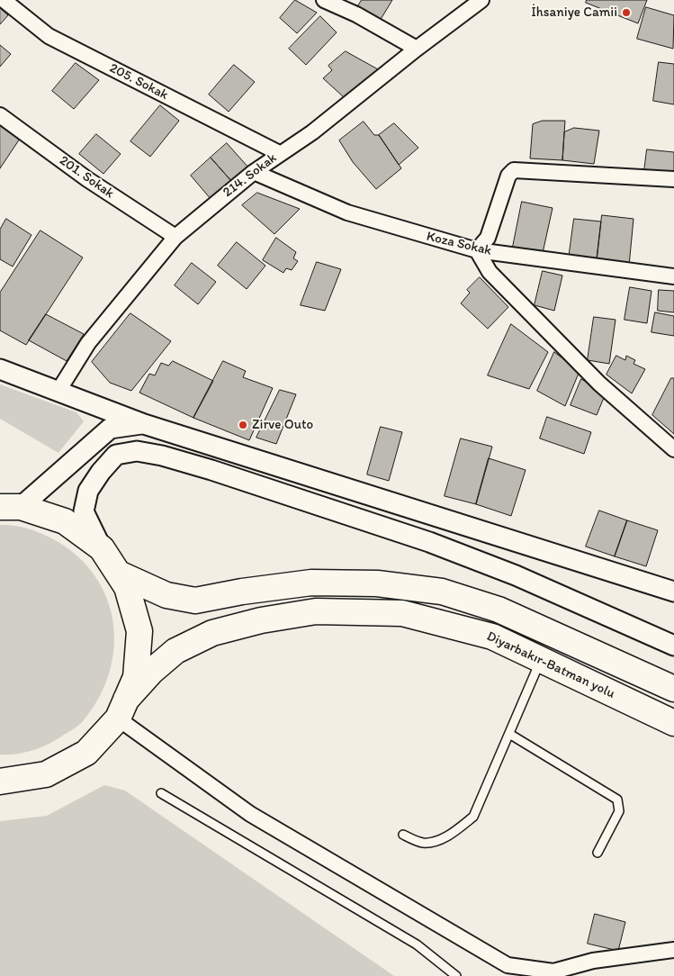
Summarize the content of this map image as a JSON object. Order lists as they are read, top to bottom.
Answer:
{
  "streets": {
    "highway": ["Diyarbakır-Batman yolu"],
    "street": [
      "205. Sokak",
      "214. Sokak",
      "201. Sokak",
      "Koza Sokak"
    ]
  },
  "crossings": [
    ["205. Sokak", "214. Sokak"],
    ["214. Sokak", "201. Sokak"],
    ["214. Sokak", "Koza Sokak"]
  ],
  "places": ["İhsaniye Camii", "Zirve Outo"]
}
